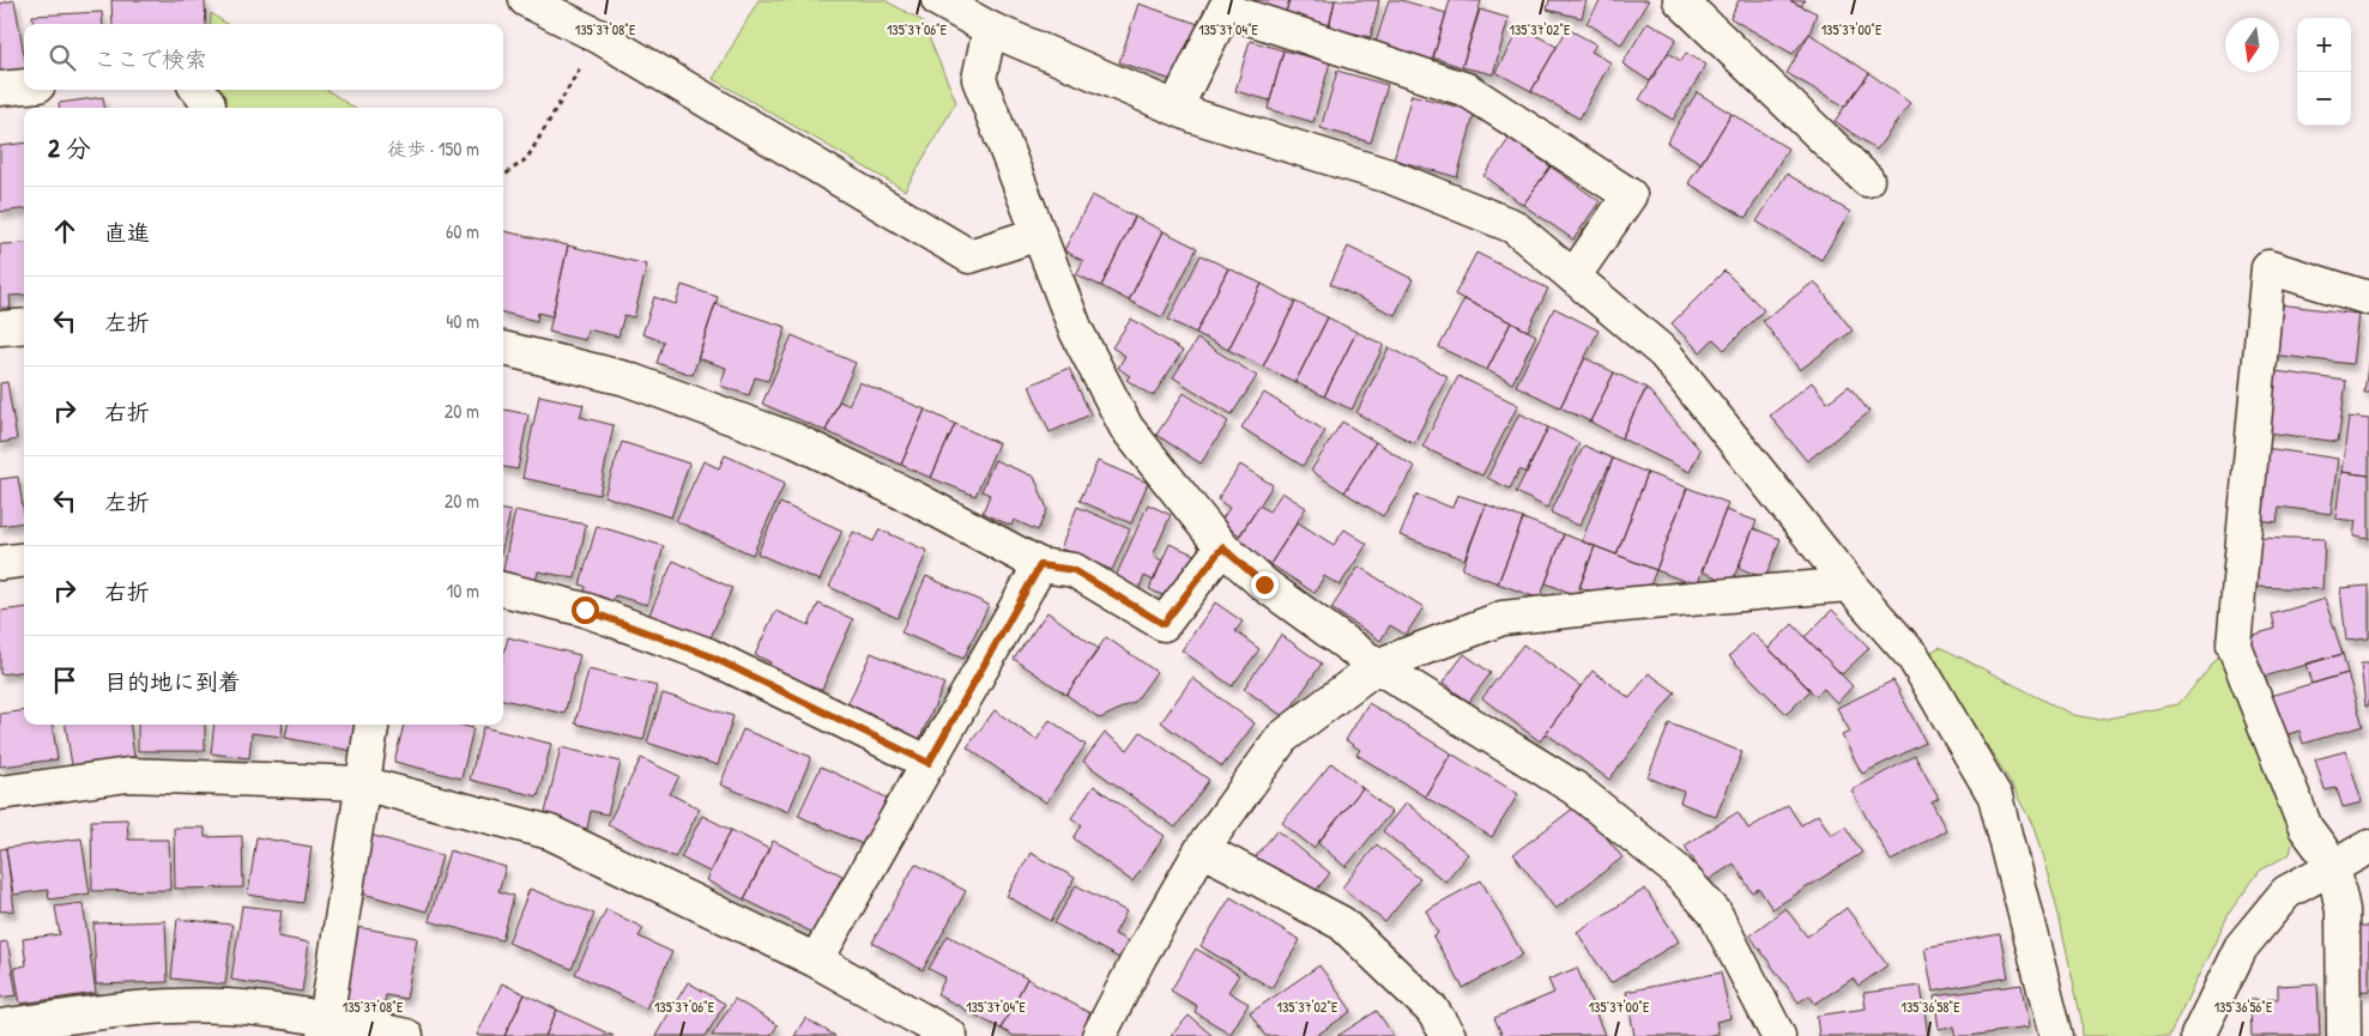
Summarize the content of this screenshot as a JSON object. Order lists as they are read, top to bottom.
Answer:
{
  "north": "bottom",
  "page": {
    "map_buttons": ["+", "−"],
    "search": "ここで検索",
    "heading": ["2 分", "徒歩 · 150 m"],
    "list": [
      ["直進", "60 m"],
      ["左折", "40 m"],
      ["右折", "20 m"],
      ["左折", "20 m"],
      ["右折", "10 m"],
      "目的地に到着"
    ]
  },
  "coordinates": [
    "135°37'08\"E",
    "135°37'06\"E",
    "135°37'04\"E",
    "135°37'02\"E",
    "135°37'00\"E",
    "135°36'58\"E",
    "135°36'56\"E"
  ]
}
